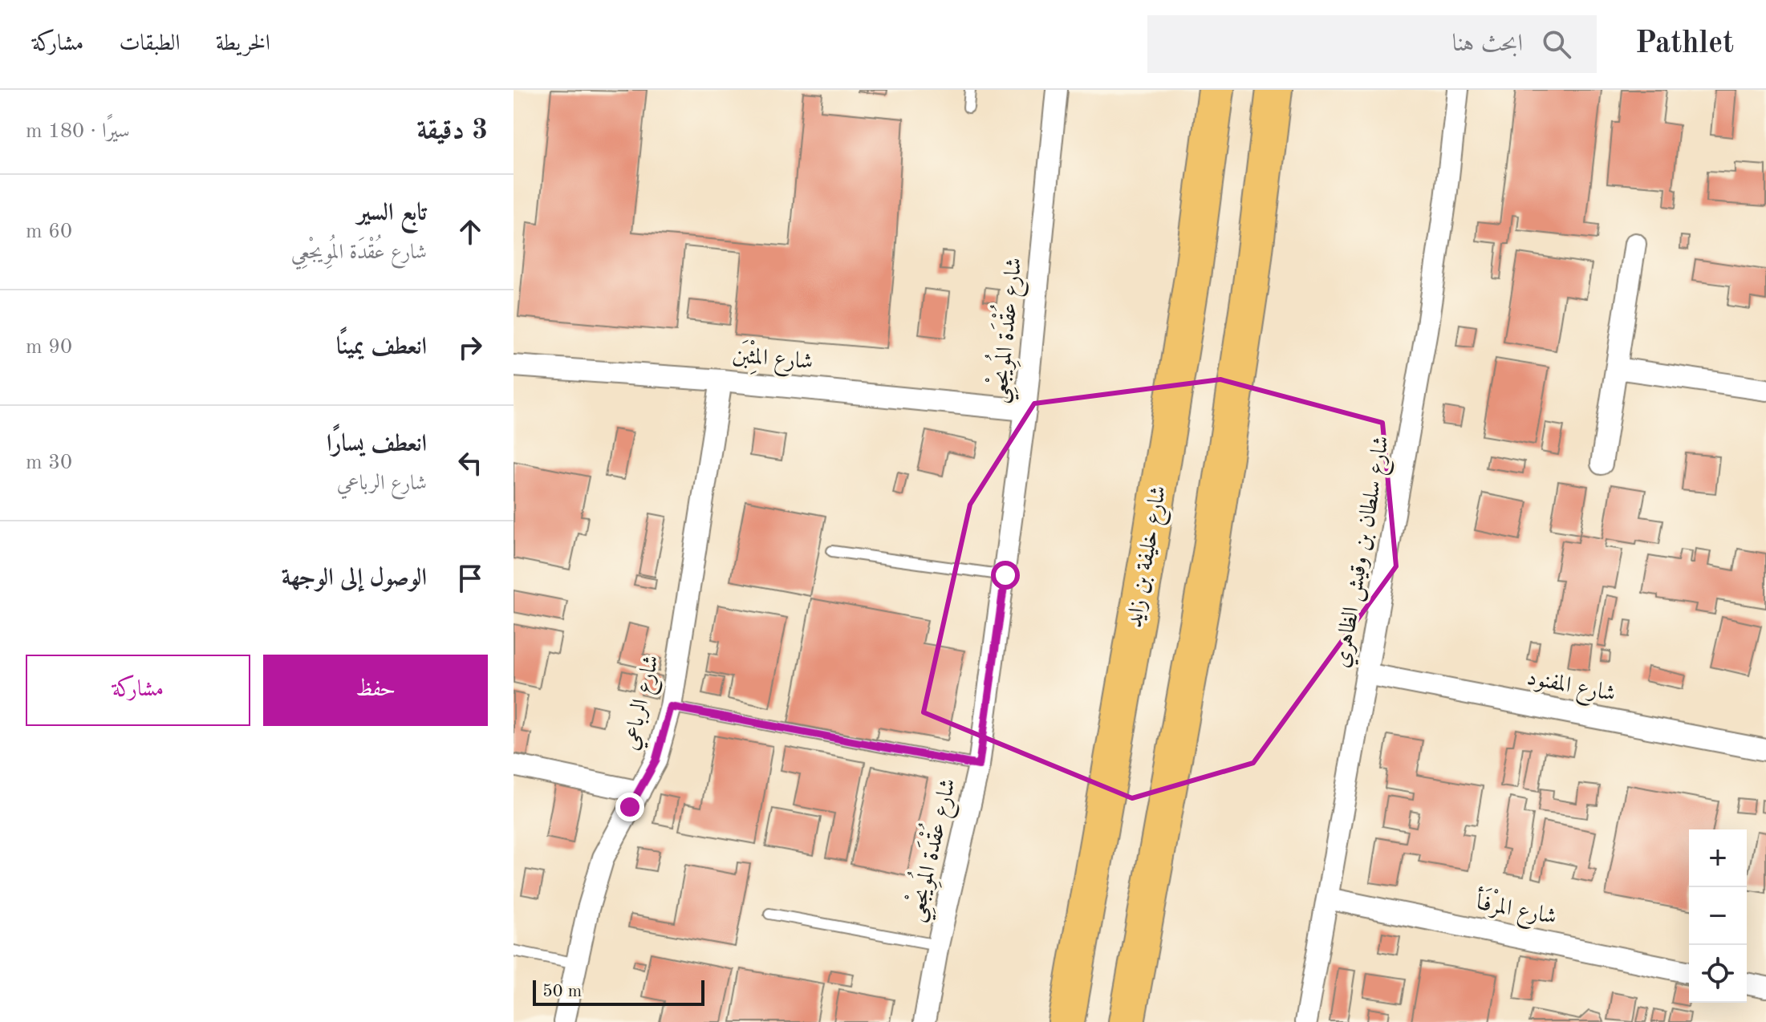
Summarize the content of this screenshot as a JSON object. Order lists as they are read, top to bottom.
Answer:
{
  "streets": {
    "highway": ["شارع خليفة بن زايد"],
    "street": [
      "شارع عُقْدَة المُوِيجْعِي",
      "شارع المِثْبَن",
      "شارع سلطان بن وقيش الظاهري",
      "شارع المفنود",
      "شارع الرباعي",
      "شارع المرْفَأ"
    ]
  },
  "crossings": [
    ["شارع عُقْدَة المُوِيجْعِي", "شارع المِثْبَن"],
    ["شارع المِثْبَن", "شارع الرباعي"],
    ["شارع سلطان بن وقيش الظاهري", "شارع المفنود"],
    ["شارع سلطان بن وقيش الظاهري", "شارع المرْفَأ"]
  ],
  "scale_bar": "50 m",
  "page": {
    "header": "Pathlet",
    "search": "ابحث هنا",
    "nav": ["الخريطة", "الطبقات", "مشاركة"],
    "heading": ["3 دقيقة", "سيرًا · 180 m"],
    "list": [
      ["تابع السير", "شارع عُقْدَة المُوِيجْعِي", "60 m"],
      ["انعطف يمينًا", "90 m"],
      ["انعطف يسارًا", "شارع الرباعي", "30 m"],
      "الوصول إلى الوجهة"
    ],
    "buttons": ["حفظ", "مشاركة"],
    "map_buttons": ["+", "−"],
    "scale": "50 m"
  }
}
